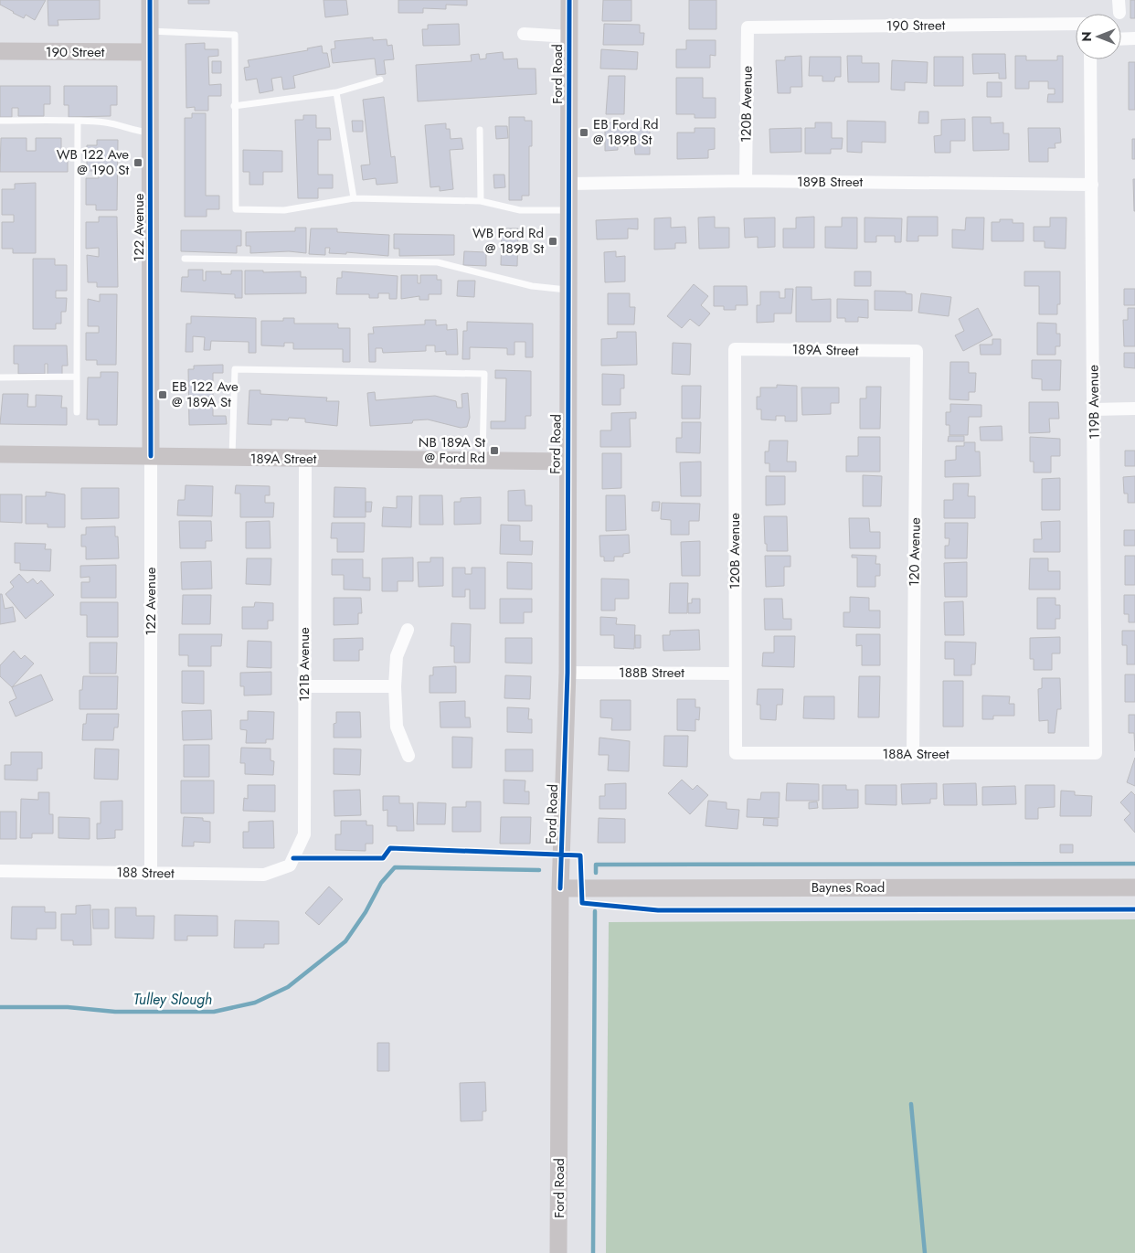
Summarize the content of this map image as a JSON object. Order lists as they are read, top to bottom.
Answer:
{
  "streets": {
    "street": [
      "190 Street",
      "Ford Road",
      "120B Avenue",
      "189B Street",
      "122 Avenue",
      "189A Street",
      "119B Avenue",
      "120 Avenue",
      "121B Avenue",
      "188B Street",
      "188A Street",
      "188 Street",
      "Baynes Road"
    ]
  },
  "crossings": [
    ["190 Street", "120B Avenue"],
    ["190 Street", "122 Avenue"],
    ["Ford Road", "189B Street"],
    ["Ford Road", "189A Street"],
    ["Ford Road", "188B Street"],
    ["Ford Road", "Baynes Road"],
    ["120B Avenue", "189B Street"],
    ["120B Avenue", "189A Street"],
    ["120B Avenue", "188B Street"],
    ["120B Avenue", "188A Street"],
    ["189B Street", "119B Avenue"],
    ["122 Avenue", "189A Street"],
    ["122 Avenue", "188 Street"],
    ["189A Street", "120 Avenue"],
    ["189A Street", "121B Avenue"],
    ["119B Avenue", "188A Street"],
    ["120 Avenue", "188A Street"],
    ["121B Avenue", "188 Street"]
  ],
  "water": ["Tulley Slough"],
  "places": {
    "transit": [
      "EB Ford Rd @ 189B St",
      "WB 122 Ave @ 190 St",
      "WB Ford Rd @ 189B St",
      "EB 122 Ave @ 189A St",
      "NB 189A St @ Ford Rd"
    ]
  },
  "north": "left"
}
